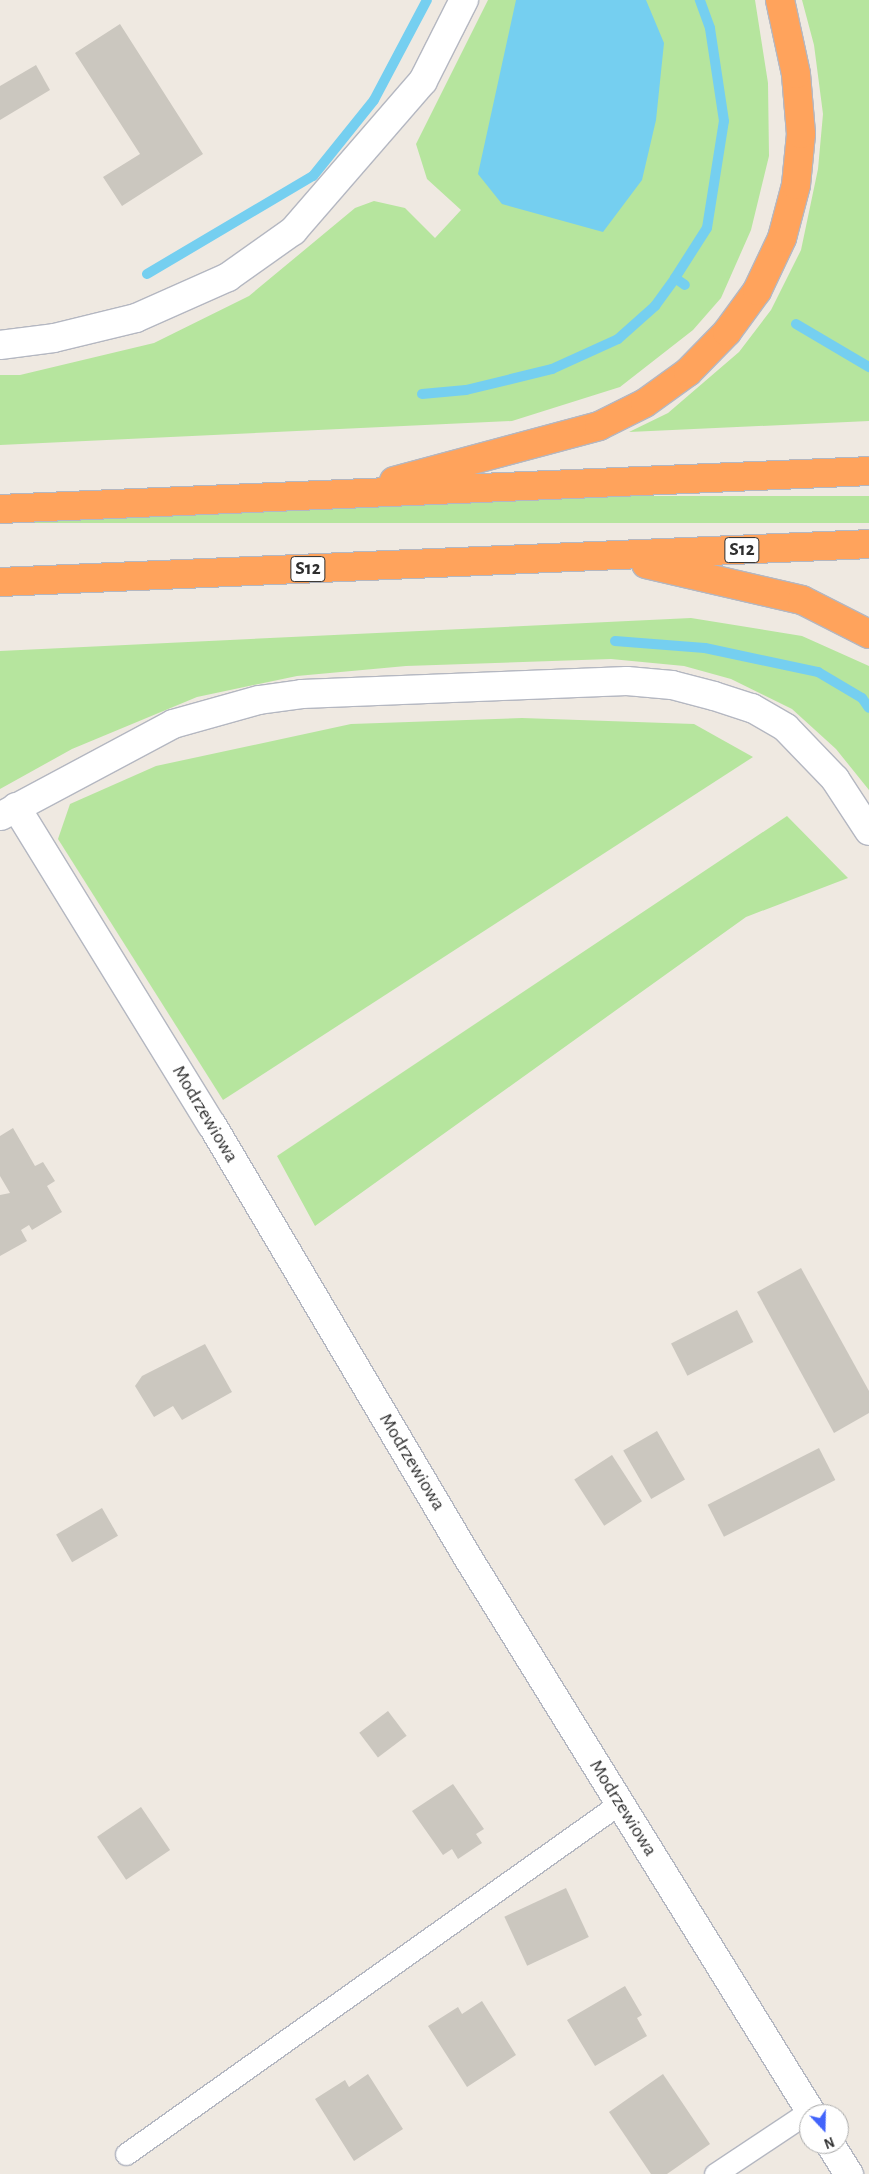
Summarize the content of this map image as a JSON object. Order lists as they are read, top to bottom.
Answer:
{
  "streets": {
    "highway": ["S12"],
    "street": ["Modrzewiowa"]
  },
  "north": "bottom"
}
